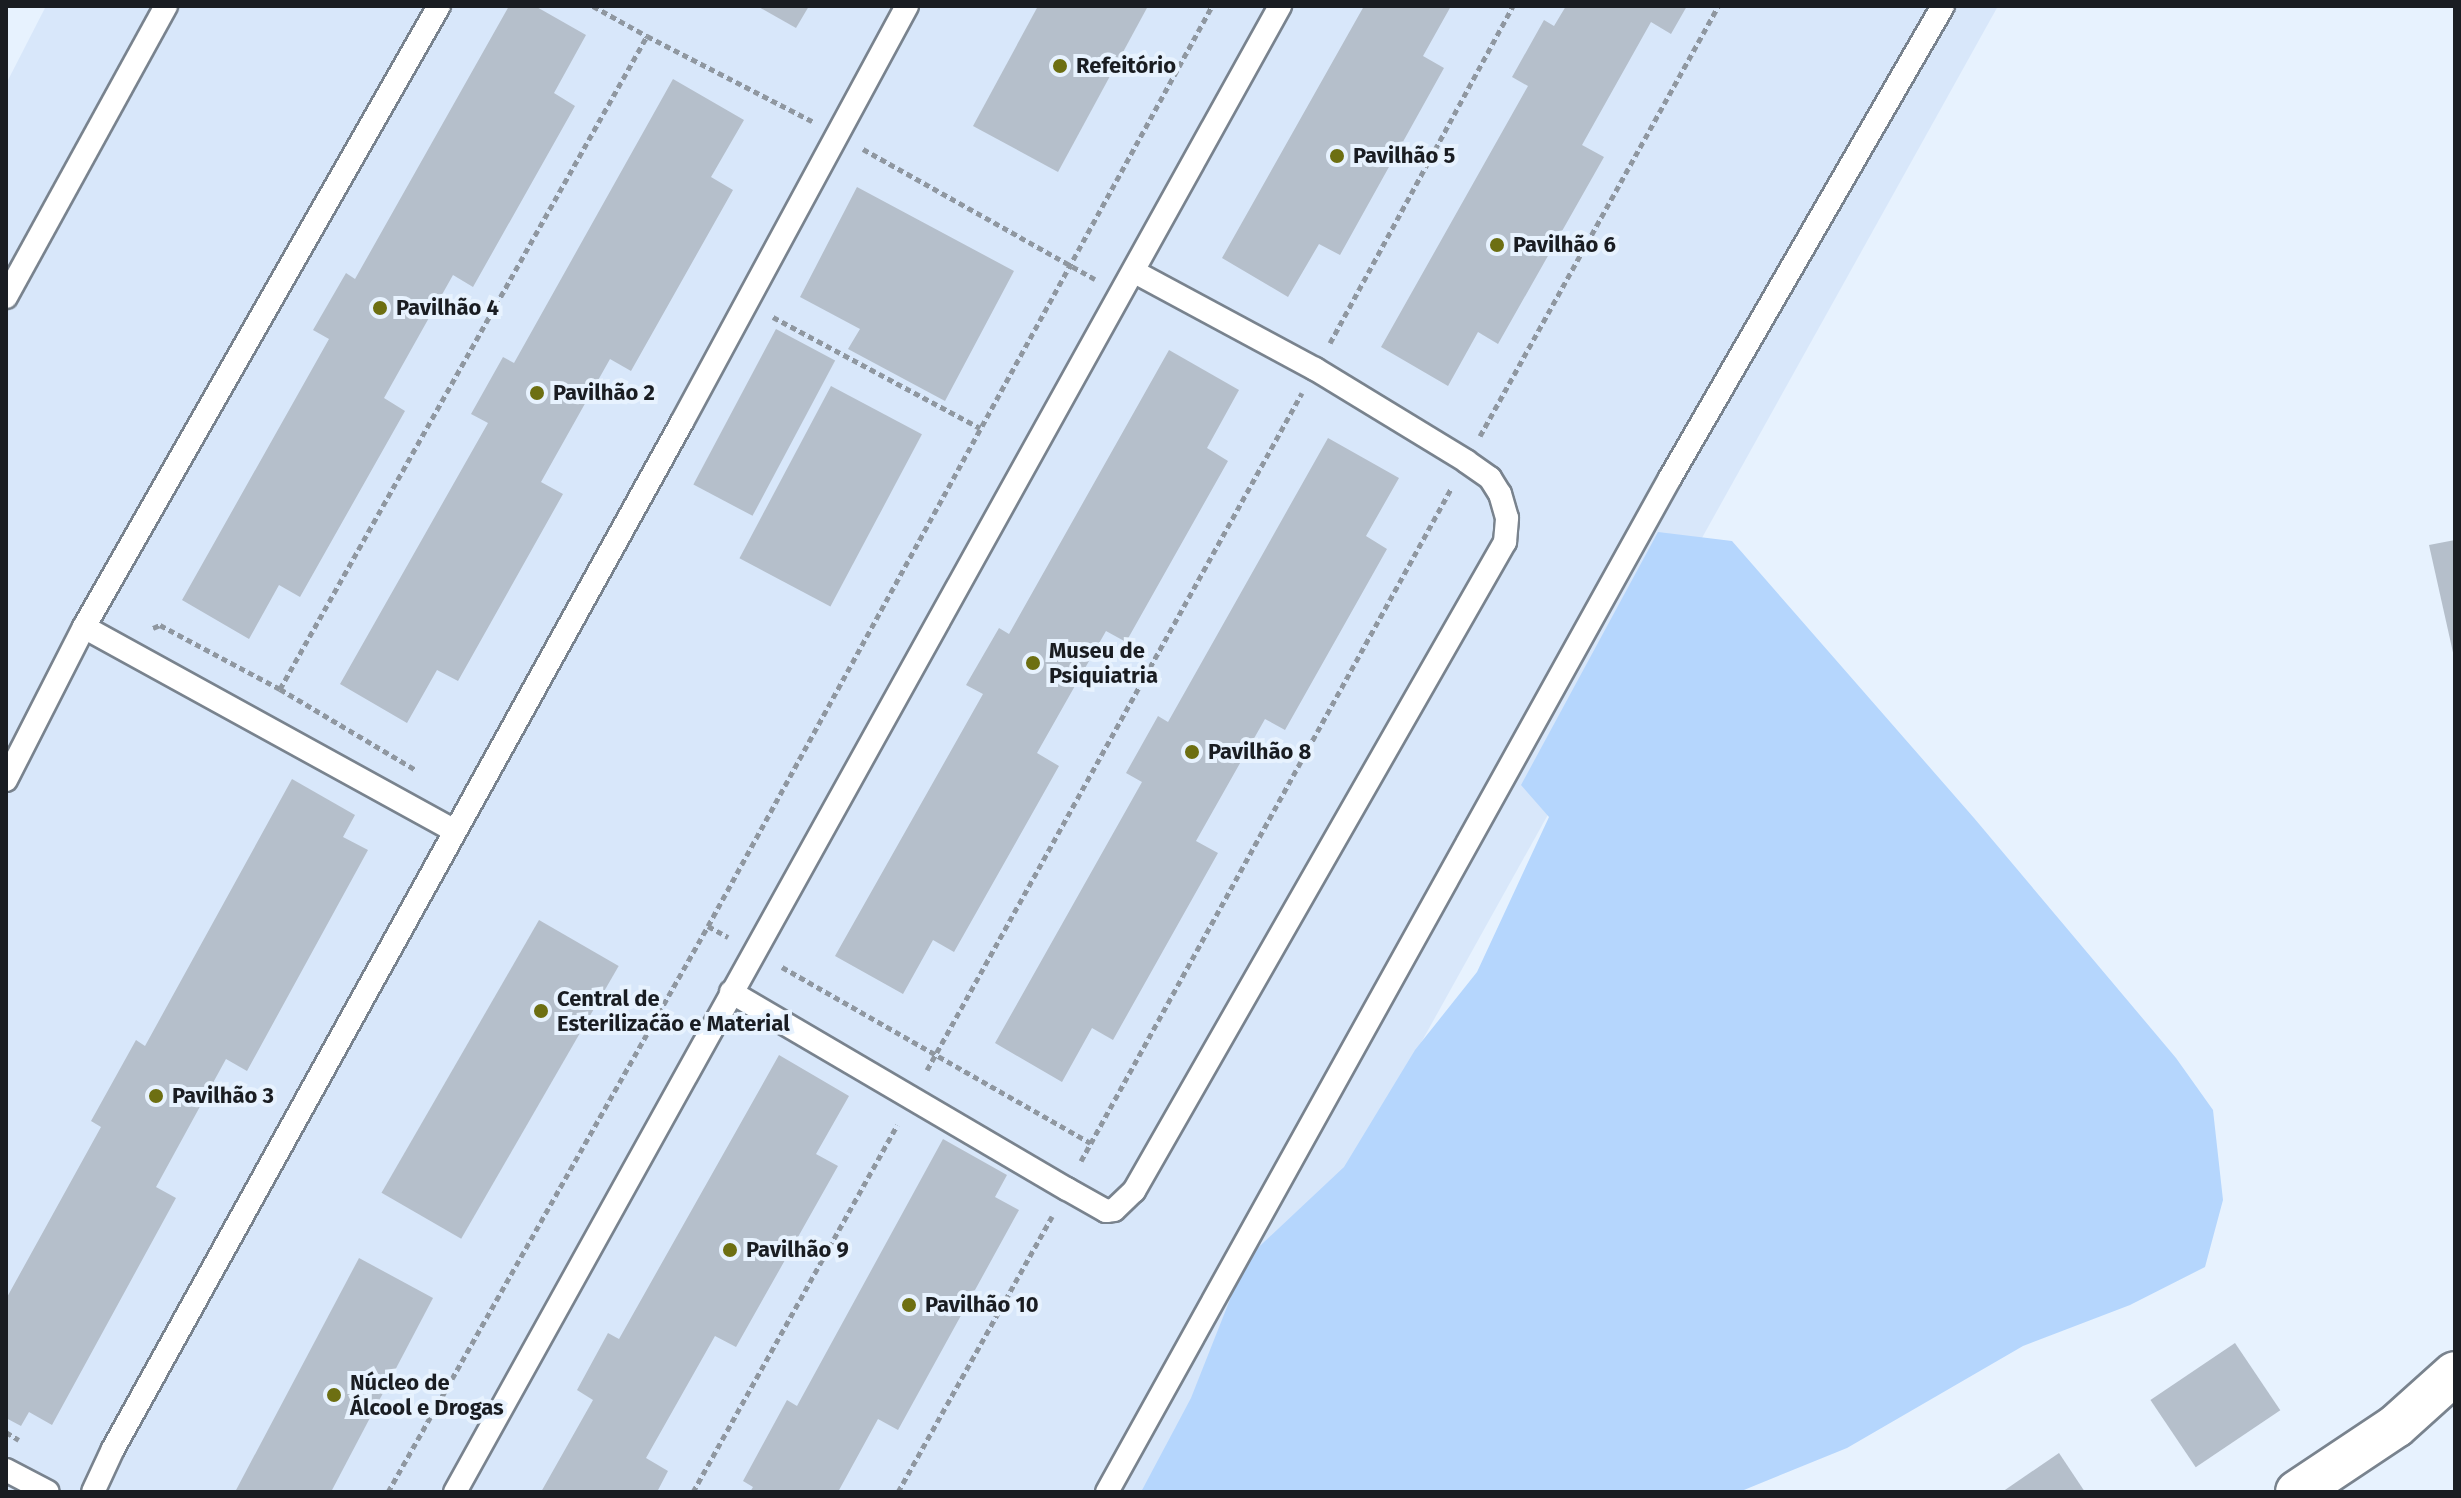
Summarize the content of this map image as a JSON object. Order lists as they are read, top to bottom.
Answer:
{
  "places": [
    "Refeitório",
    "Pavilhão 5",
    "Pavilhão 6",
    "Pavilhão 4",
    "Pavilhão 2",
    "Museu de Psiquiatria",
    "Pavilhão 8",
    "Central de Esterilizaćão e Material",
    "Pavilhão 3",
    "Pavilhão 9",
    "Pavilhão 10",
    "Núcleo de Álcool e Drogas"
  ]
}
